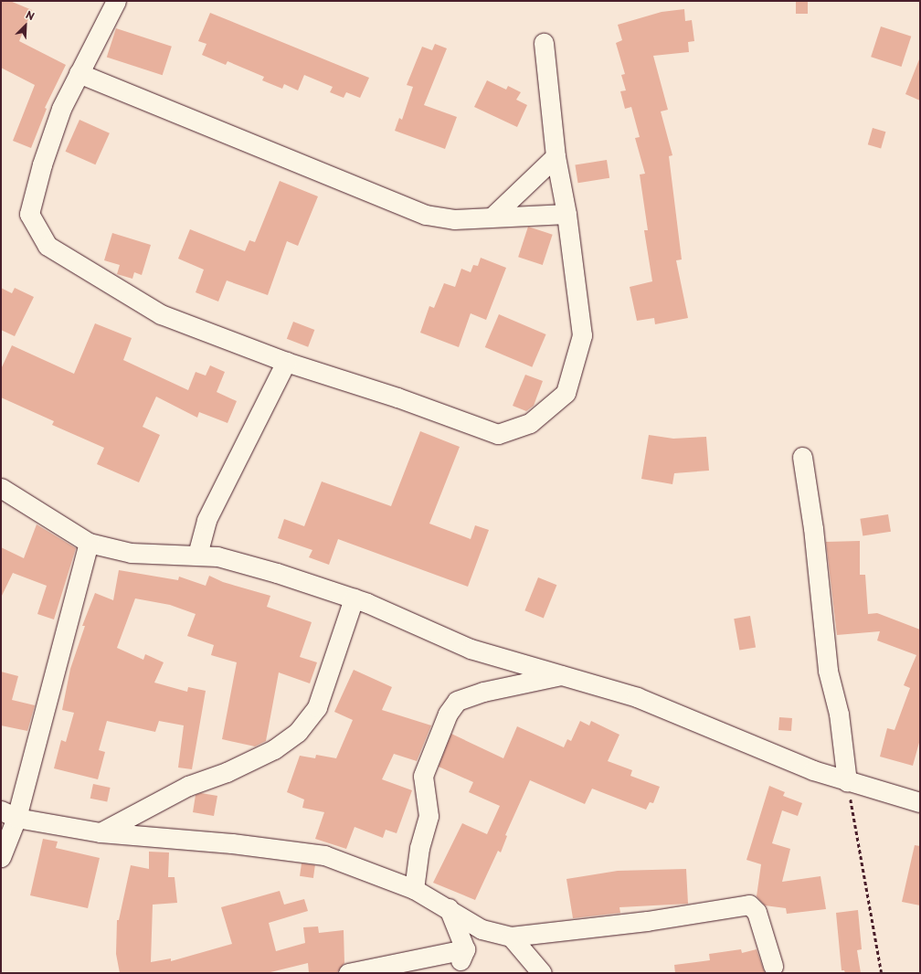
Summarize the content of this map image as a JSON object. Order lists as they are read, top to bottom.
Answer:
{
  "north": "top right"
}
